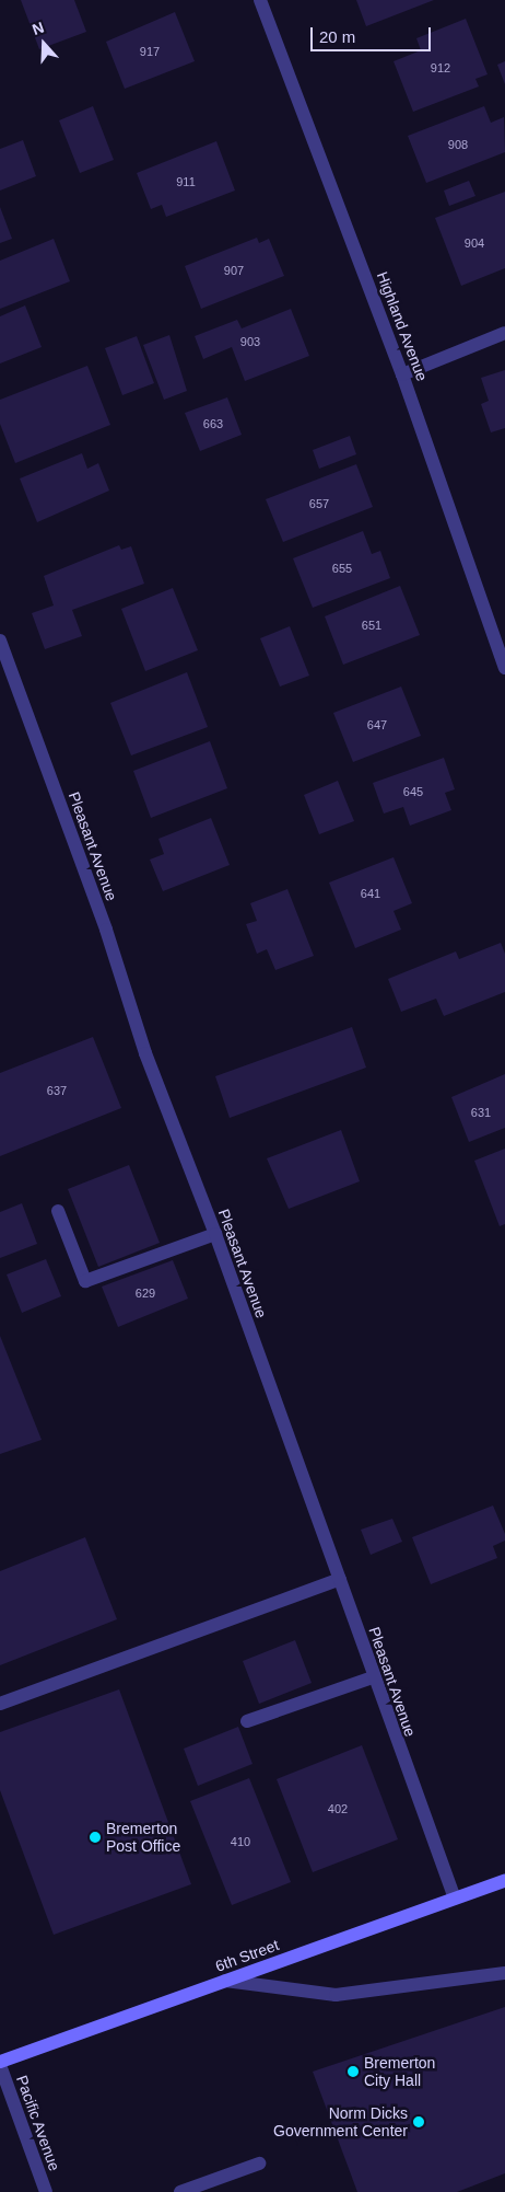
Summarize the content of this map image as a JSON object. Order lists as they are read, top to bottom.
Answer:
{
  "streets": {
    "main road": ["6th Street"],
    "street": ["Highland Avenue", "Pleasant Avenue", "Pacific Avenue"]
  },
  "crossings": [
    ["Pleasant Avenue", "6th Street"],
    ["6th Street", "Pacific Avenue"]
  ],
  "places": ["Bremerton Post Office", "Bremerton City Hall", "Norm Dicks Government Center"],
  "house_numbers": [
    "917",
    "912",
    "908",
    "911",
    "904",
    "907",
    "903",
    "663",
    "657",
    "655",
    "651",
    "647",
    "645",
    "641",
    "637",
    "631",
    "629",
    "402",
    "410"
  ],
  "scale_bar": "20 m",
  "north": "top"
}
